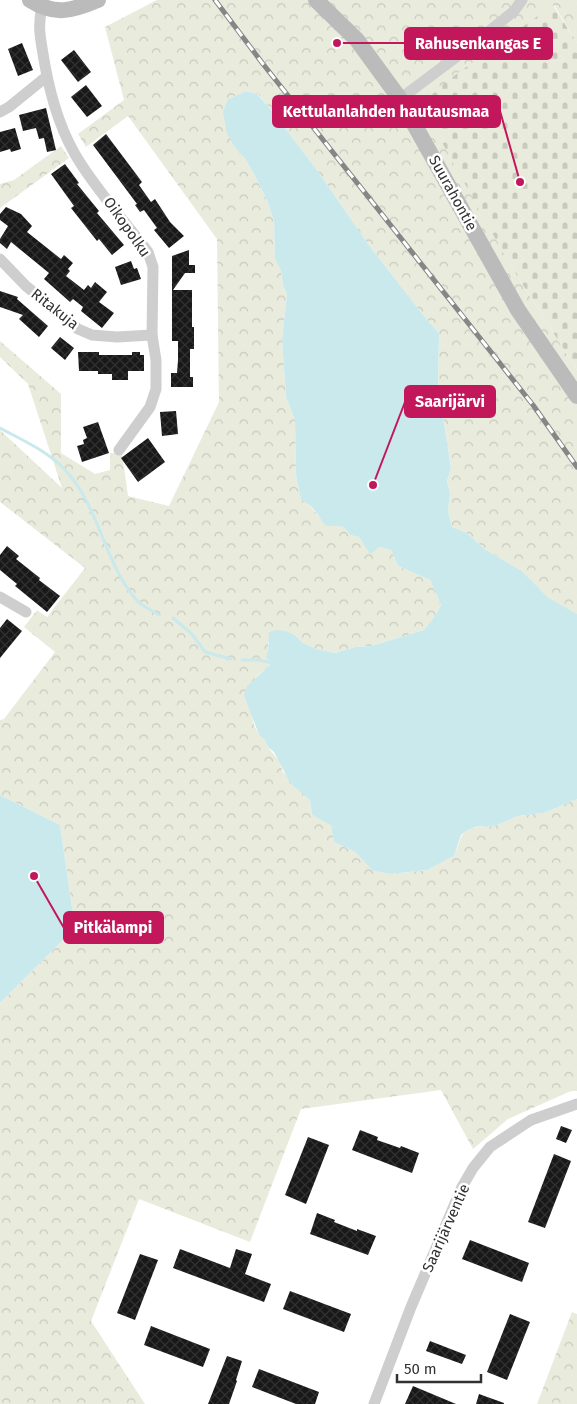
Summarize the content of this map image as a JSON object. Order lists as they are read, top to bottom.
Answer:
{
  "streets": {
    "street": [
      "Suurahontie",
      "Oikopolku",
      "Ritakuja",
      "Saarijärventie"
    ]
  },
  "crossings": [
    ["Oikopolku", "Ritakuja"]
  ],
  "places": [
    "Rahusenkangas E",
    "Kettulanlahden hautausmaa",
    "Saarijärvi",
    "Pitkälampi"
  ],
  "scale_bar": "50 m"
}
